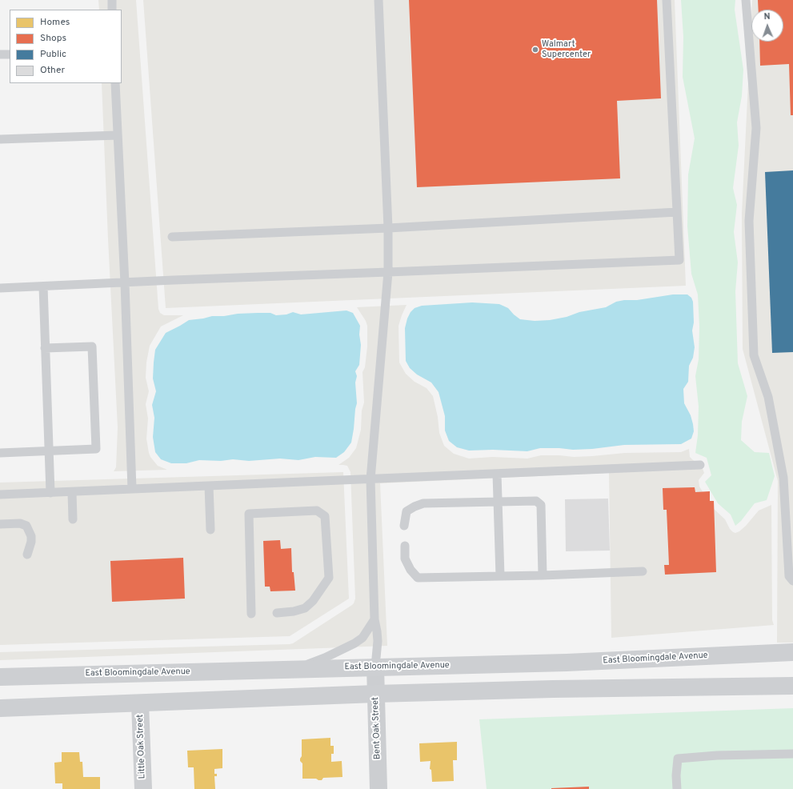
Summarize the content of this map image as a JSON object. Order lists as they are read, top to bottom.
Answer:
{
  "streets": {
    "main road": ["East Bloomingdale Avenue"],
    "street": ["Bent Oak Street", "Little Oak Street"]
  },
  "crossings": [
    ["East Bloomingdale Avenue", "Bent Oak Street"]
  ],
  "places": ["Walmart Supercenter"],
  "legend": [
    "Homes",
    "Shops",
    "Public",
    "Other"
  ],
  "north": "top"
}
